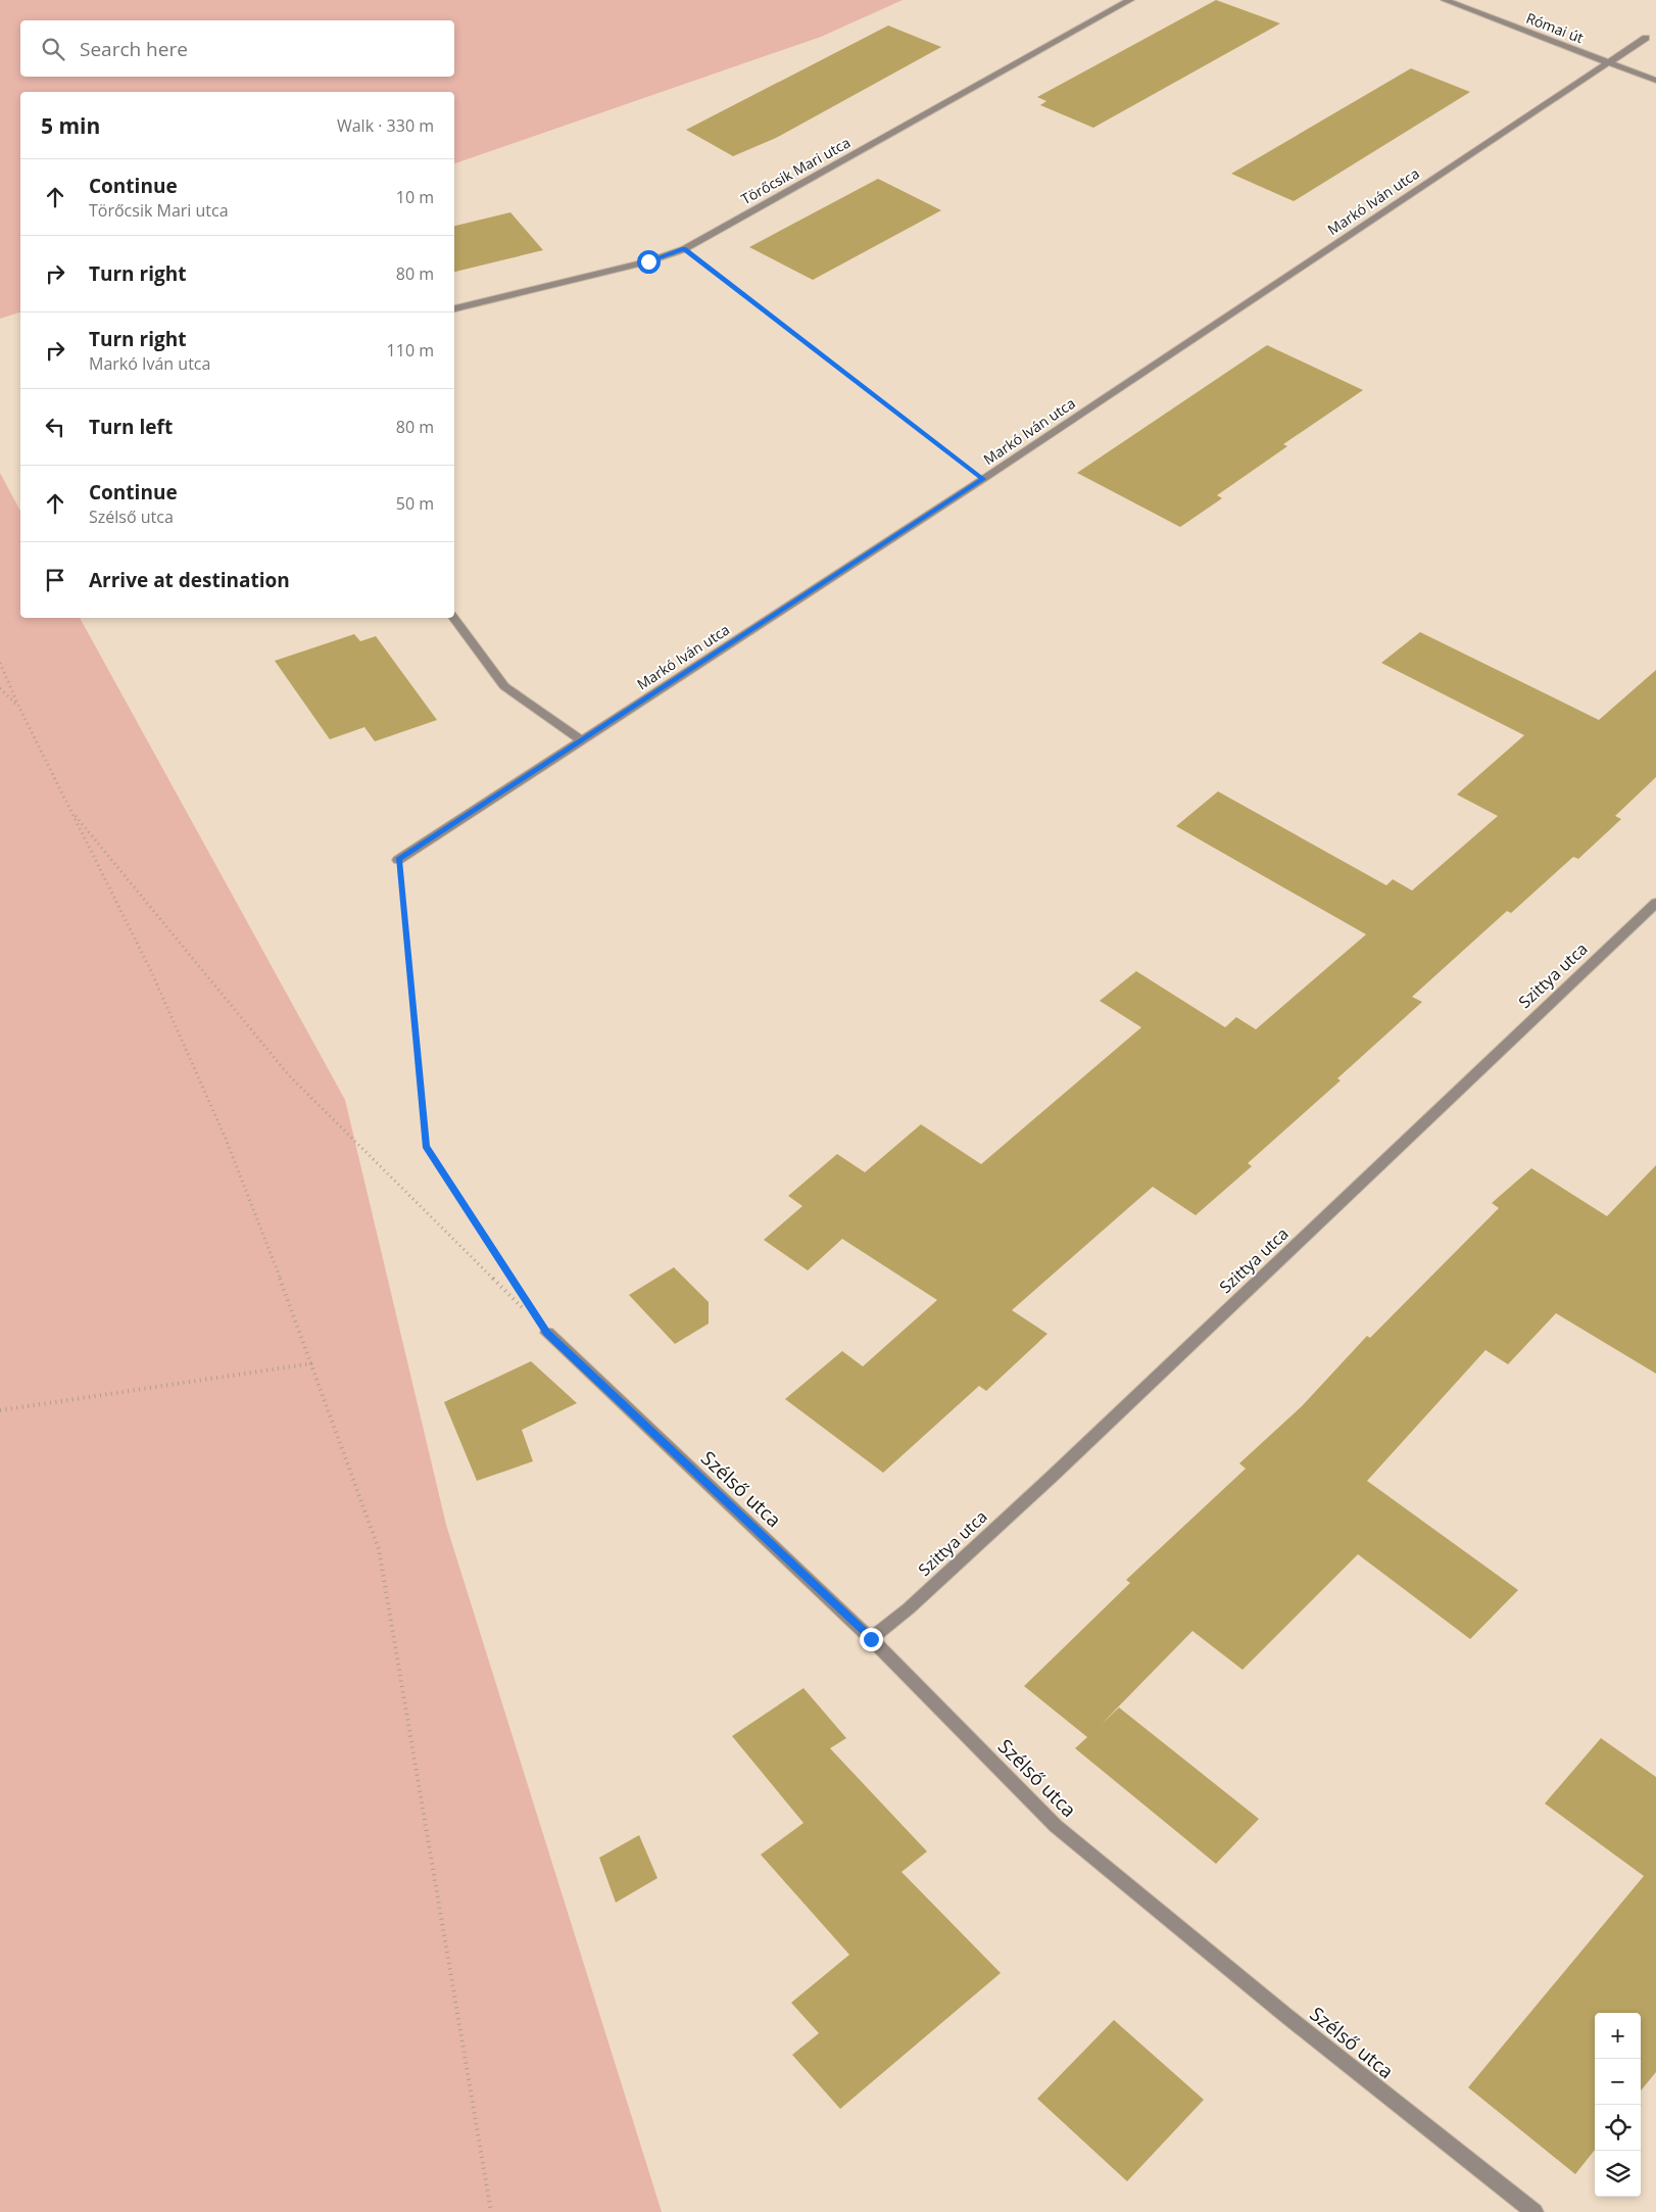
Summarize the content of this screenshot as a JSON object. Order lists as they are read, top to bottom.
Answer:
{
  "streets": {
    "street": [
      "Római út",
      "Törőcsik Mari utca",
      "Markó Iván utca",
      "Szittya utca",
      "Szélső utca"
    ]
  },
  "crossings": [
    ["Római út", "Markó Iván utca"],
    ["Szittya utca", "Szélső utca"]
  ],
  "page": {
    "search": "Search here",
    "heading": ["5 min", "Walk · 330 m"],
    "list": [
      ["Continue", "Törőcsik Mari utca", "10 m"],
      ["Turn right", "80 m"],
      ["Turn right", "Markó Iván utca", "110 m"],
      ["Turn left", "80 m"],
      ["Continue", "Szélső utca", "50 m"],
      "Arrive at destination"
    ],
    "map_buttons": ["+", "−"]
  }
}
